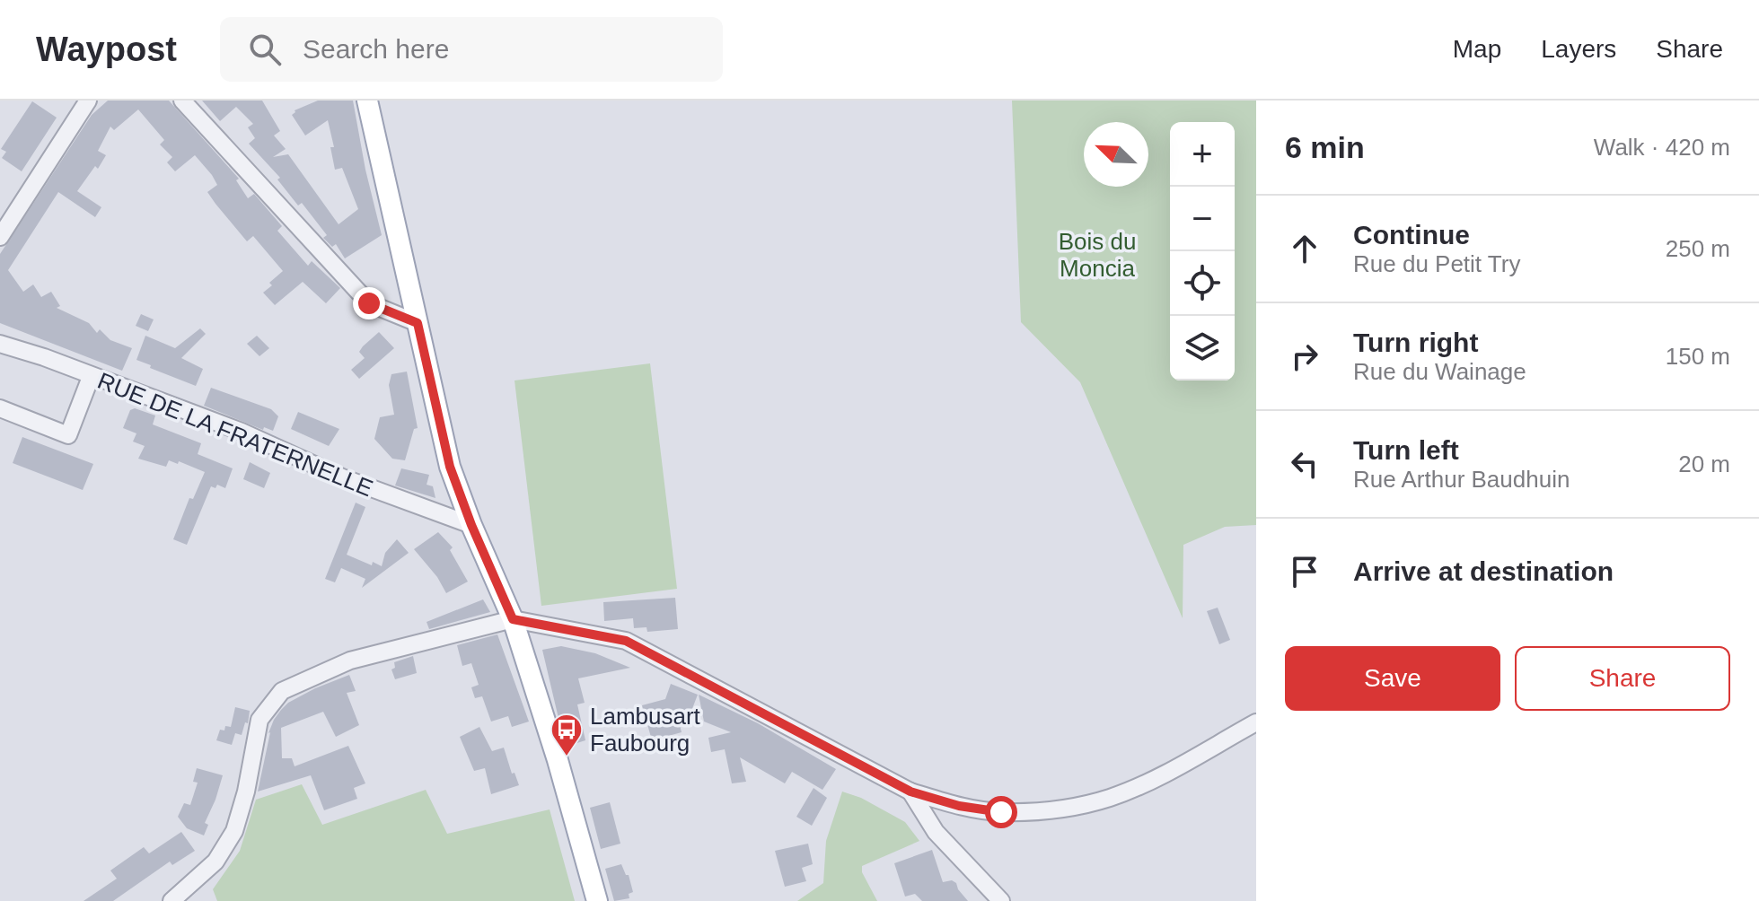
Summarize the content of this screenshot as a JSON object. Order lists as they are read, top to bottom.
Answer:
{
  "streets": {
    "street": ["RUE DE LA FRATERNELLE"]
  },
  "parks": ["Bois du Moncia"],
  "places": {
    "bus stop": ["Lambusart Faubourg"]
  },
  "north": "top left",
  "page": {
    "header": "Waypost",
    "search": "Search here",
    "nav": ["Map", "Layers", "Share"],
    "heading": ["6 min", "Walk · 420 m"],
    "map_buttons": ["+", "−"],
    "list": [
      ["Continue", "Rue du Petit Try", "250 m"],
      ["Turn right", "Rue du Wainage", "150 m"],
      ["Turn left", "Rue Arthur Baudhuin", "20 m"],
      "Arrive at destination"
    ],
    "buttons": ["Save", "Share"]
  }
}
